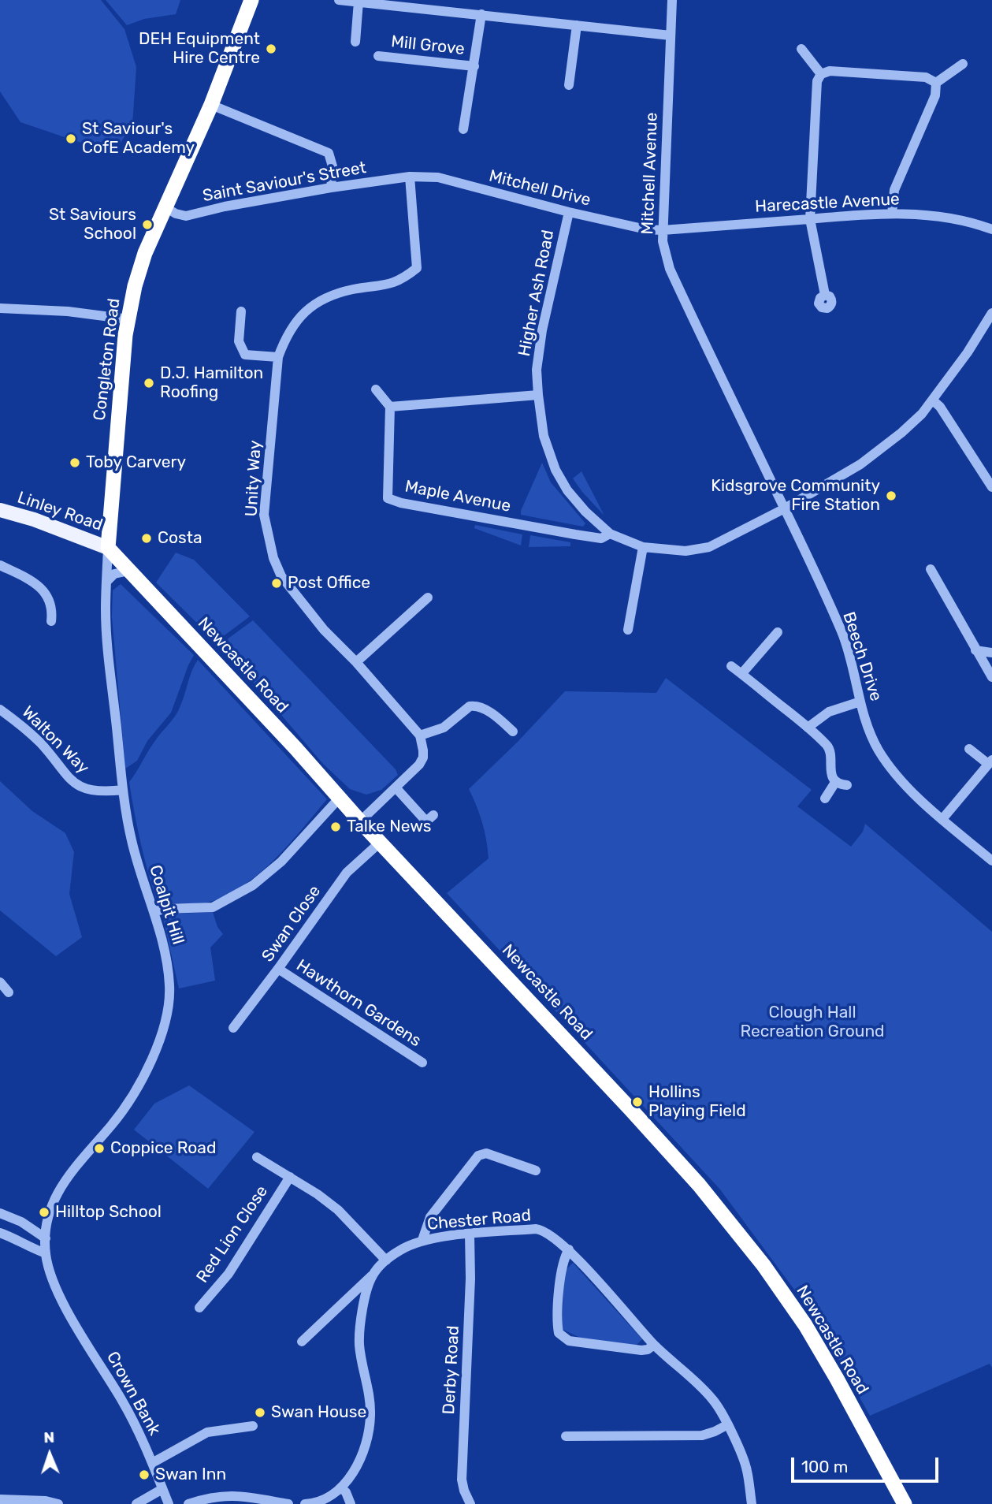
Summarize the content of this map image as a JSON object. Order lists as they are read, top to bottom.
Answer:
{
  "streets": {
    "highway": ["Congleton Road", "Newcastle Road"],
    "main road": ["Linley Road"],
    "street": [
      "Mill Grove",
      "Mitchell Avenue",
      "Saint Saviour's Street",
      "Mitchell Drive",
      "Harecastle Avenue",
      "Higher Ash Road",
      "Unity Way",
      "Maple Avenue",
      "Beech Drive",
      "Walton Way",
      "Coalpit Hill",
      "Swan Close",
      "Hawthorn Gardens",
      "Chester Road",
      "Red Lion Close",
      "Derby Road",
      "Crown Bank"
    ]
  },
  "crossings": [
    ["Mitchell Avenue", "Mitchell Drive"],
    ["Mitchell Avenue", "Harecastle Avenue"],
    ["Mitchell Avenue", "Beech Drive"],
    ["Saint Saviour's Street", "Mitchell Drive"],
    ["Saint Saviour's Street", "Congleton Road"],
    ["Saint Saviour's Street", "Unity Way"],
    ["Mitchell Drive", "Harecastle Avenue"],
    ["Mitchell Drive", "Higher Ash Road"],
    ["Mitchell Drive", "Unity Way"],
    ["Higher Ash Road", "Maple Avenue"],
    ["Higher Ash Road", "Beech Drive"],
    ["Congleton Road", "Linley Road"],
    ["Congleton Road", "Newcastle Road"],
    ["Congleton Road", "Coalpit Hill"],
    ["Linley Road", "Newcastle Road"],
    ["Linley Road", "Coalpit Hill"],
    ["Newcastle Road", "Coalpit Hill"],
    ["Newcastle Road", "Swan Close"],
    ["Walton Way", "Coalpit Hill"],
    ["Coalpit Hill", "Crown Bank"],
    ["Swan Close", "Hawthorn Gardens"],
    ["Chester Road", "Red Lion Close"],
    ["Chester Road", "Derby Road"]
  ],
  "parks": ["Clough Hall Recreation Ground"],
  "places": [
    "DEH Equipment Hire Centre",
    "St Saviour's CofE Academy",
    "St Saviours School",
    "D.J. Hamilton Roofing",
    "Toby Carvery",
    "Kidsgrove Community Fire Station",
    "Costa",
    "Post Office",
    "Talke News",
    "Hollins Playing Field",
    "Coppice Road",
    "Hilltop School",
    "Swan House",
    "Swan Inn"
  ],
  "scale_bar": "100 m",
  "north": "top"
}
